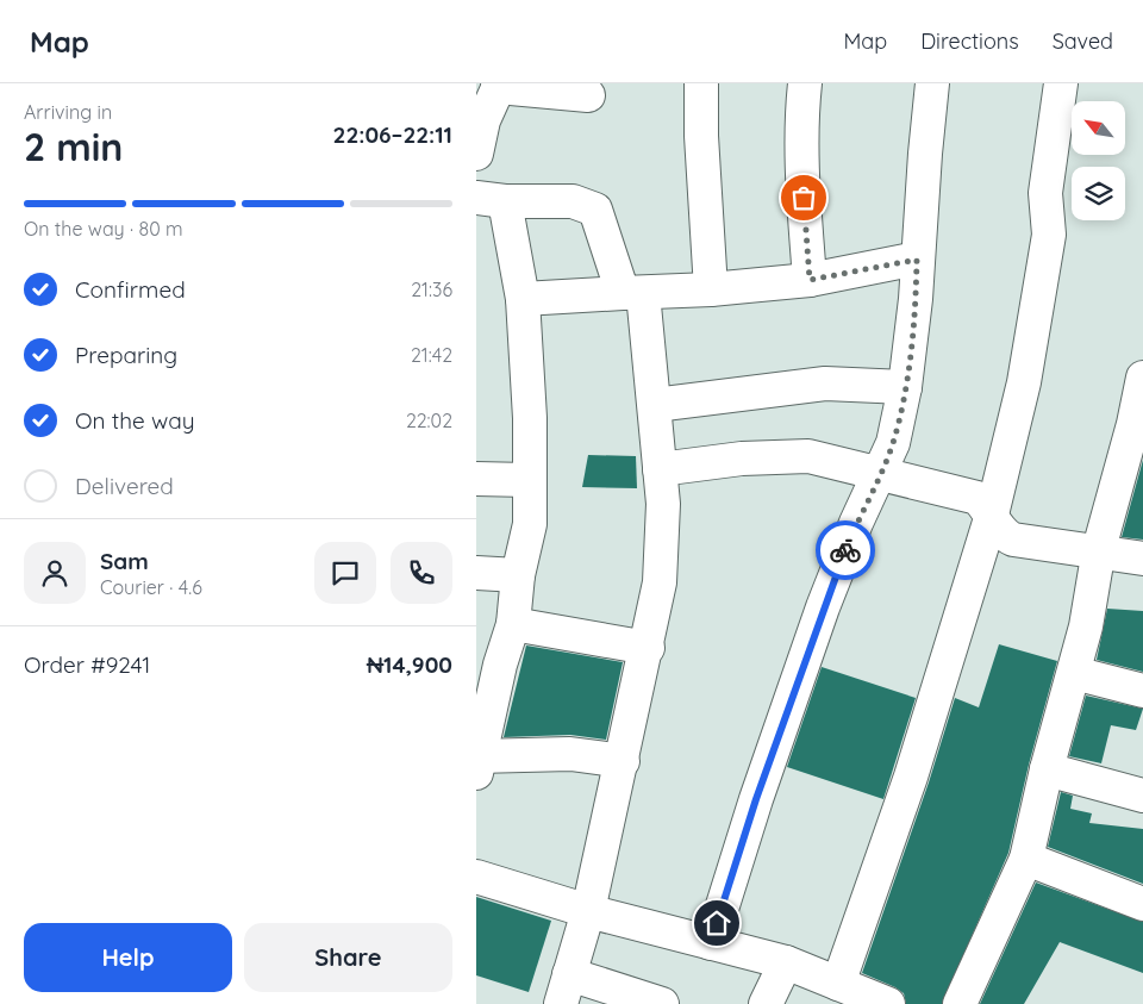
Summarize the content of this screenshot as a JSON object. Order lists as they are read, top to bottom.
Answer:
{
  "north": "top left",
  "page": {
    "header": "Map",
    "nav": ["Map", "Directions", "Saved"],
    "heading": ["2 min", "Arriving in", "22:06–22:11"],
    "panel": [
      "Sam",
      "Courier · 4.6",
      "Order #9241",
      "₦14,900"
    ],
    "bar": "On the way · 80 m",
    "list": [
      ["Confirmed", "21:36"],
      ["Preparing", "21:42"],
      ["On the way", "22:02"],
      "Delivered"
    ],
    "buttons": ["Help", "Share"]
  }
}
